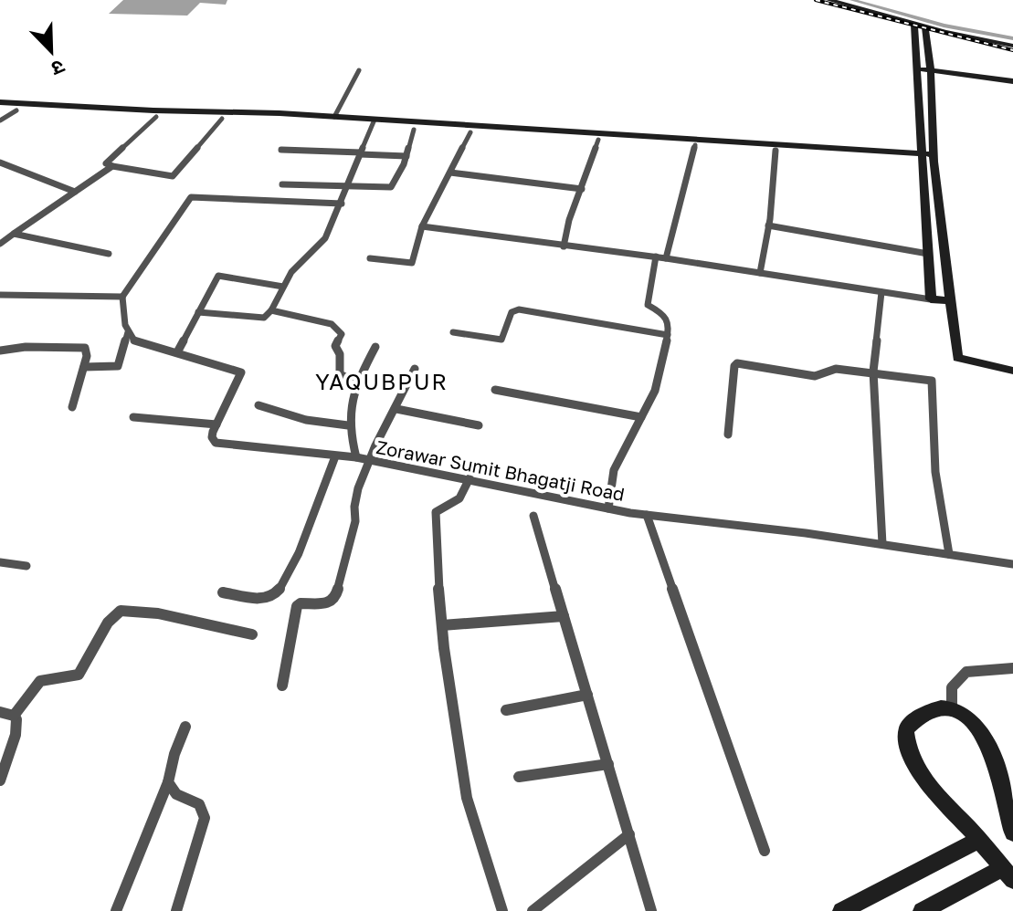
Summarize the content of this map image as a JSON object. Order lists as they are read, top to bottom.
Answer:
{
  "streets": {
    "street": ["Zorawar Sumit Bhagatji Road"]
  },
  "districts": ["YAQUBPUR"],
  "north": "bottom right"
}
